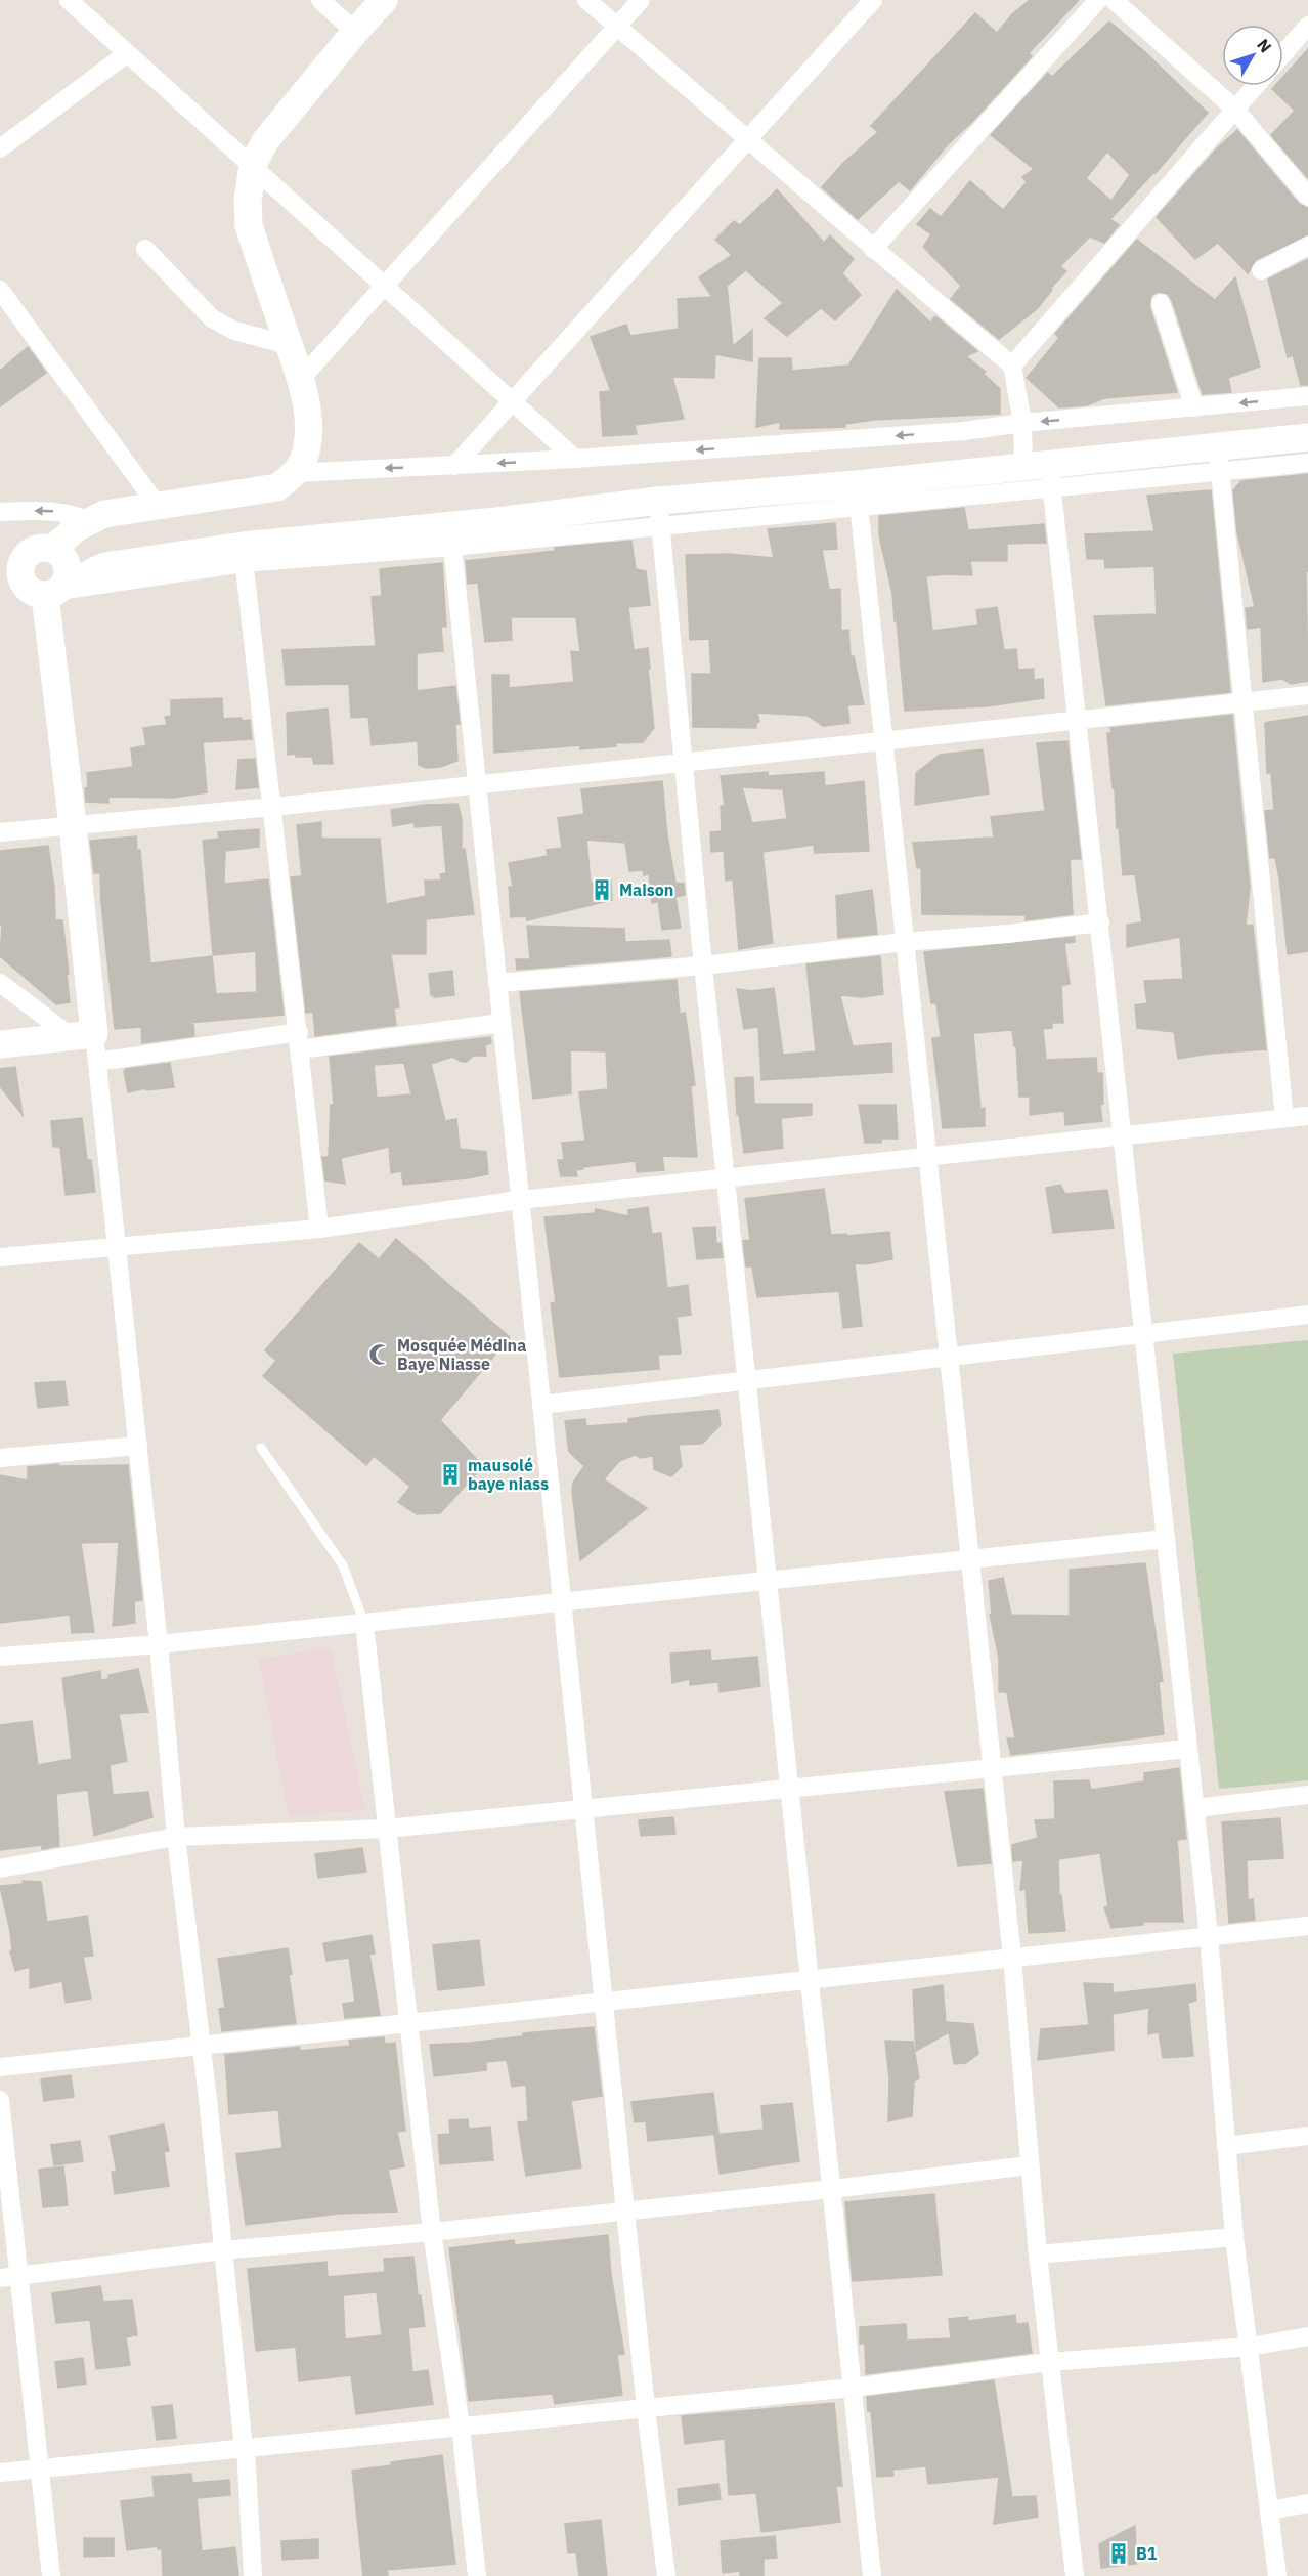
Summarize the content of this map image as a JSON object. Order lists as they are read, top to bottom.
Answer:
{
  "places": {
    "building": ["Maison", "mausolé baye niass", "B1"],
    "mosque": ["Mosquée Médina Baye Niasse"]
  },
  "north": "top right"
}
